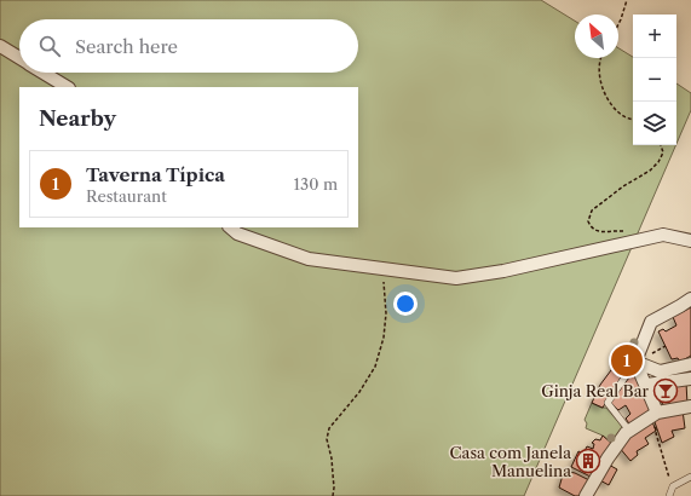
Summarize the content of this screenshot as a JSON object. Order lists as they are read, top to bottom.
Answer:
{
  "places": {
    "bar": ["Ginja Real Bar"],
    "building": ["Casa com Janela Manuelina"]
  },
  "north": "top left",
  "page": {
    "map_buttons": ["+", "−"],
    "search": "Search here",
    "heading": "Nearby",
    "list": [
      {
        "mark": "1",
        "name": "Taverna Típica",
        "note": "Restaurant",
        "value": "130 m"
      }
    ],
    "pins": "1"
  }
}
